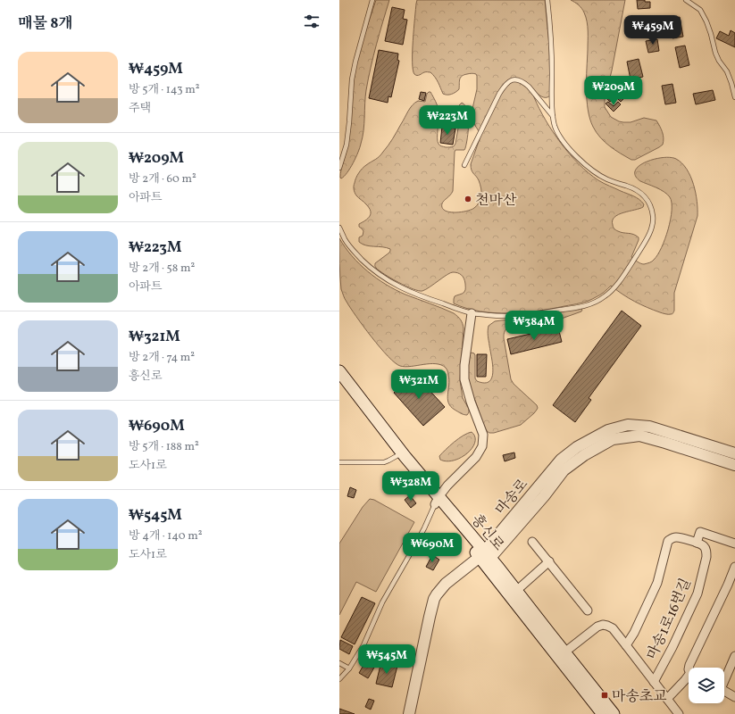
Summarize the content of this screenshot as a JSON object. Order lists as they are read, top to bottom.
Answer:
{
  "streets": {
    "main road": ["흥신로"],
    "street": ["마송로", "마송1로16번길"]
  },
  "crossings": [
    ["마송로", "흥신로"],
    ["흥신로", "마송1로16번길"]
  ],
  "places": {
    "other": ["천마산"],
    "transit": ["마송초교"]
  },
  "page": {
    "heading": "매물 8개",
    "price": [
      "₩459M",
      "₩209M",
      "₩223M",
      "₩384M",
      "₩321M",
      "₩328M",
      "₩690M",
      "₩545M"
    ],
    "list": [
      {
        "name": "₩459M",
        "note": "방 5개 · 143 m² · 주택"
      },
      {
        "name": "₩209M",
        "note": "방 2개 · 60 m² · 아파트"
      },
      {
        "name": "₩223M",
        "note": "방 2개 · 58 m² · 아파트"
      },
      {
        "name": "₩321M",
        "note": "방 2개 · 74 m² · 흥신로"
      },
      {
        "name": "₩690M",
        "note": "방 5개 · 188 m² · 도사1로"
      },
      {
        "name": "₩545M",
        "note": "방 4개 · 140 m² · 도사1로"
      }
    ]
  }
}
